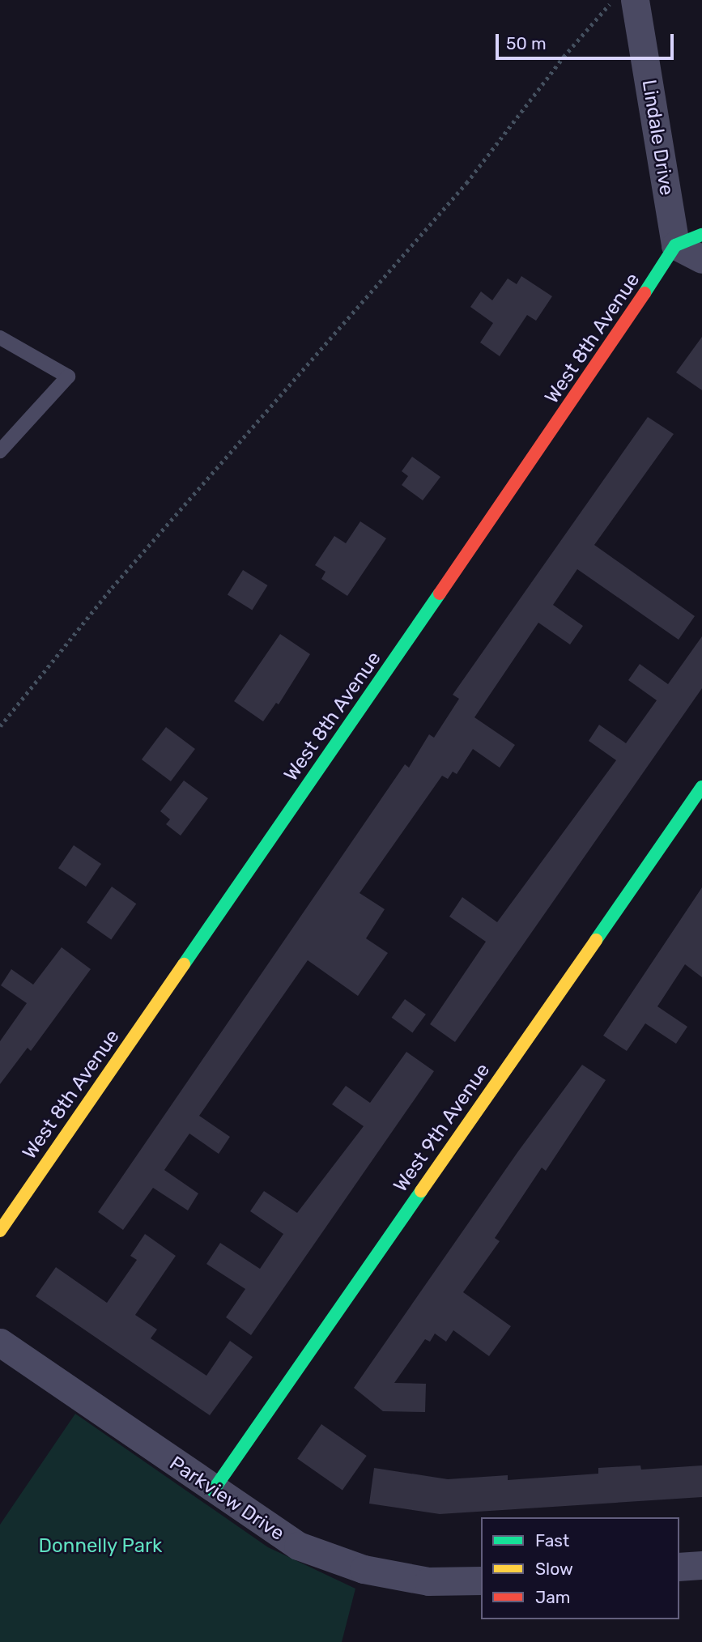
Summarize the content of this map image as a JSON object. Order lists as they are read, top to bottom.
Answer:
{
  "streets": {
    "street": [
      "Lindale Drive",
      "West 8th Avenue",
      "West 9th Avenue",
      "Parkview Drive"
    ]
  },
  "crossings": [
    ["Lindale Drive", "West 8th Avenue"],
    ["West 9th Avenue", "Parkview Drive"]
  ],
  "parks": ["Donnelly Park"],
  "legend": ["Fast", "Slow", "Jam"],
  "scale_bar": "50 m"
}
